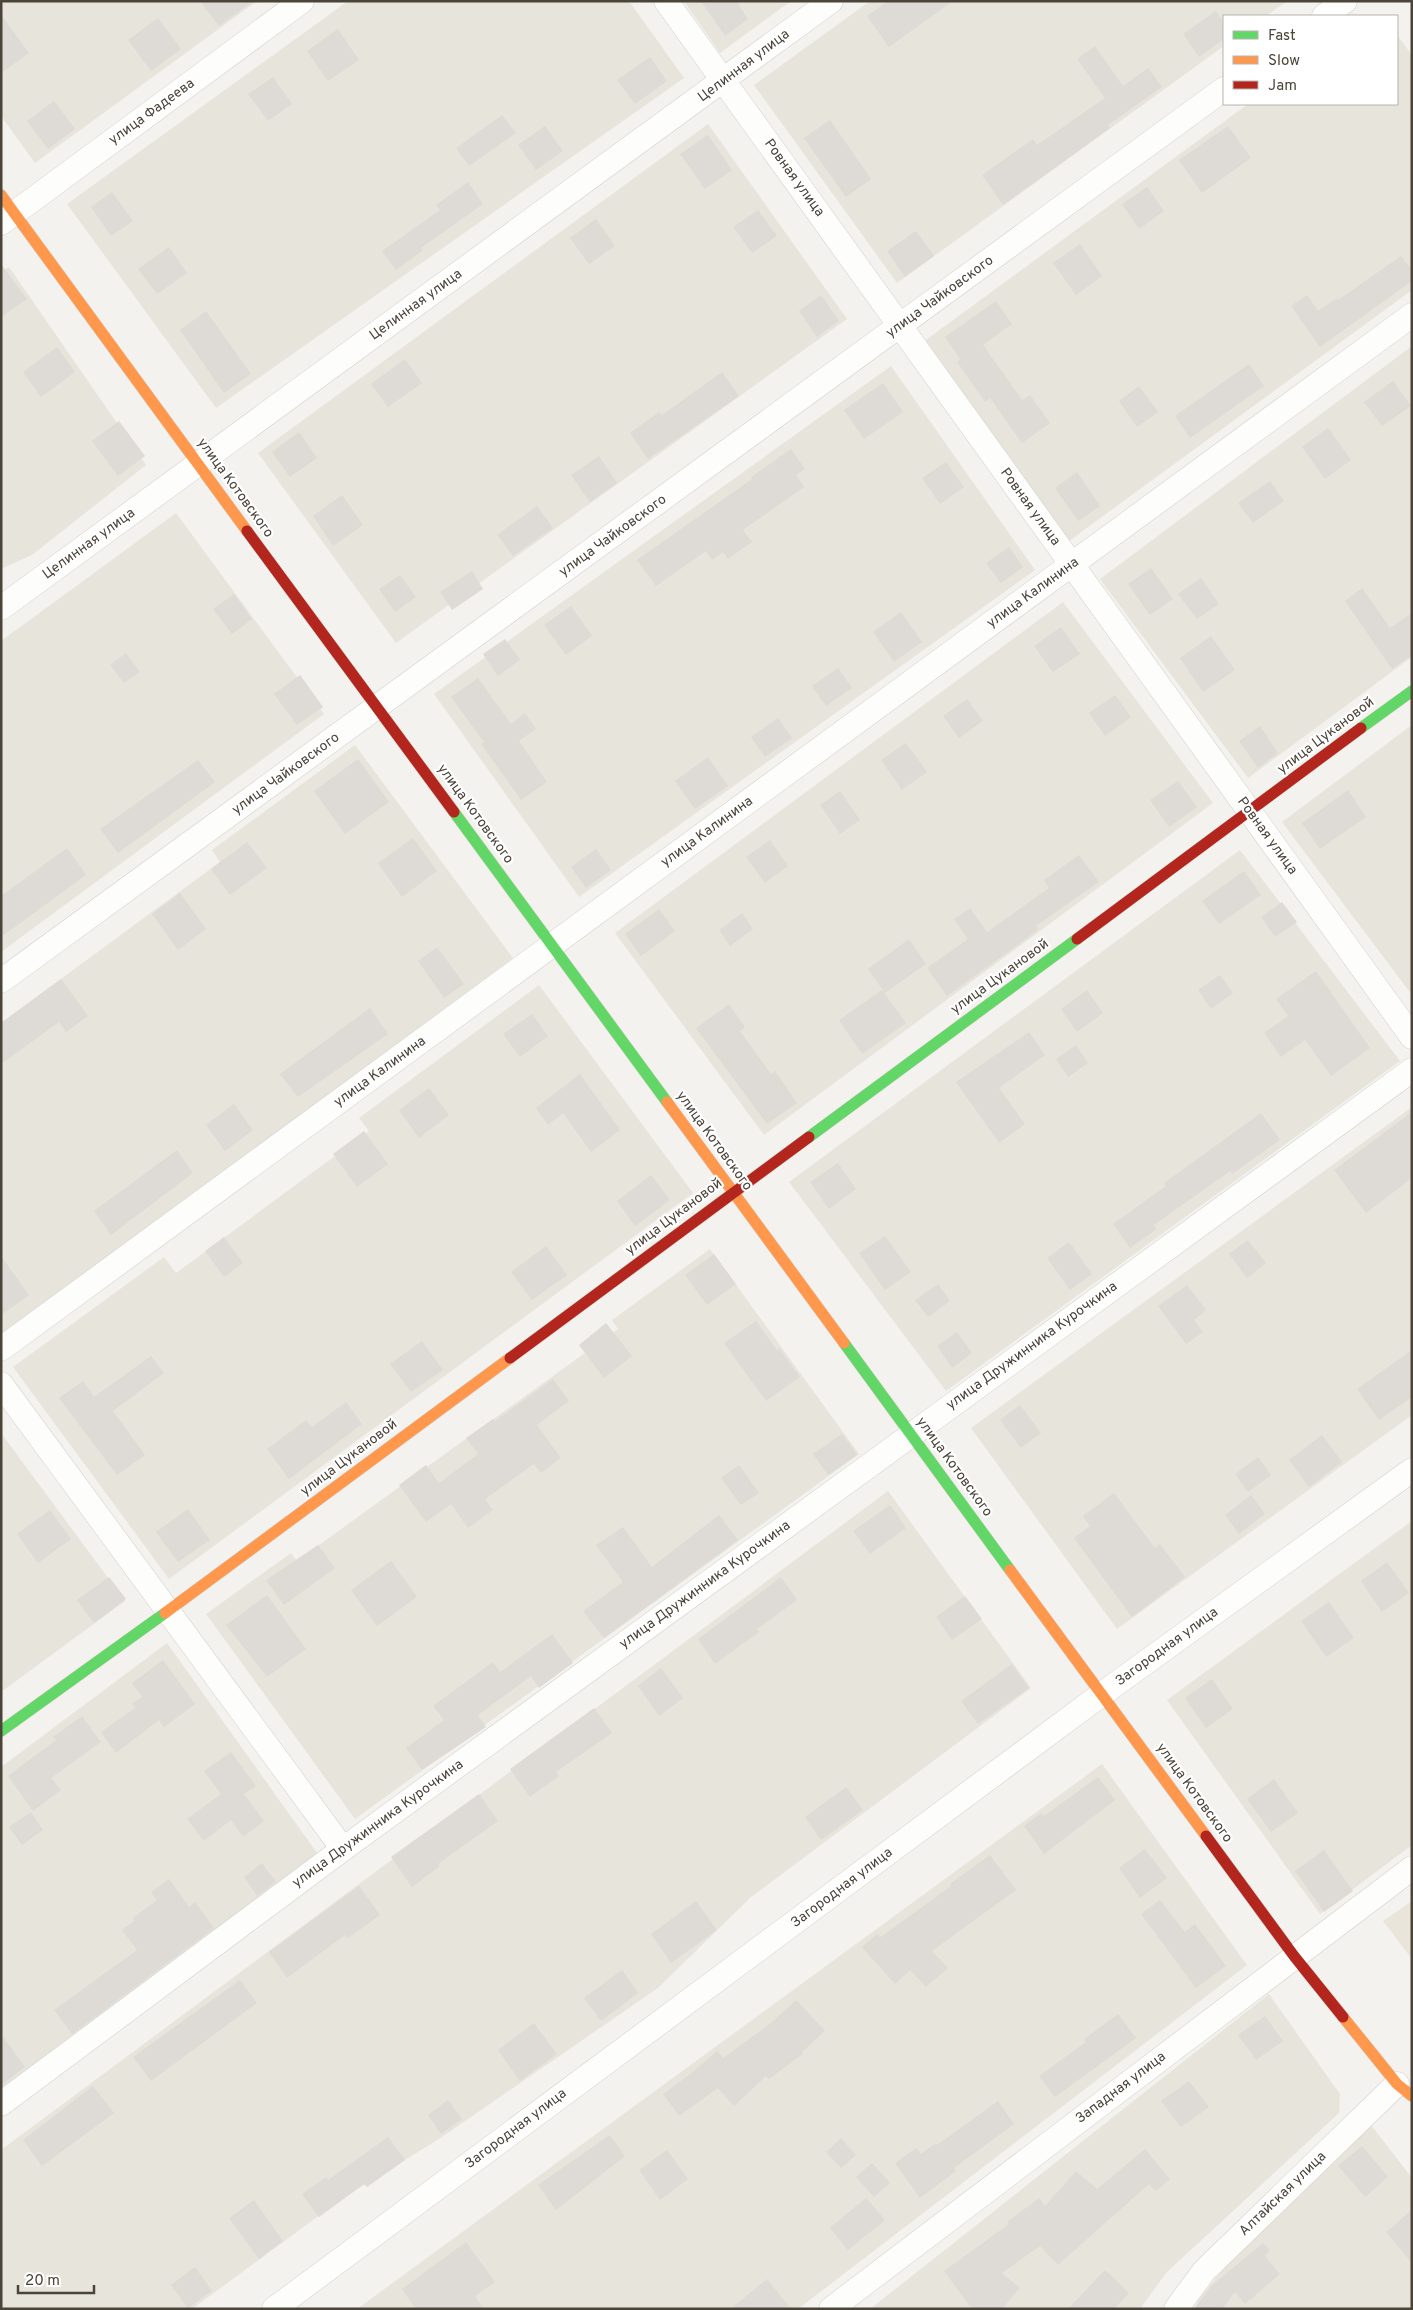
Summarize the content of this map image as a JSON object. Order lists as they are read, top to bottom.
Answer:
{
  "streets": {
    "street": [
      "Целинная улица",
      "улица Фадеева",
      "Ровная улица",
      "улица Чайковского",
      "улица Котовского",
      "улица Калинина",
      "улица Цукановой",
      "улица Дружинника Курочкина",
      "Загородная улица",
      "Западная улица",
      "Алтайская улица"
    ]
  },
  "crossings": [
    ["Целинная улица", "Ровная улица"],
    ["Целинная улица", "улица Котовского"],
    ["улица Фадеева", "улица Котовского"],
    ["Ровная улица", "улица Чайковского"],
    ["Ровная улица", "улица Калинина"],
    ["Ровная улица", "улица Цукановой"],
    ["улица Чайковского", "улица Котовского"],
    ["улица Котовского", "улица Калинина"],
    ["улица Котовского", "улица Цукановой"],
    ["улица Котовского", "улица Дружинника Курочкина"],
    ["улица Котовского", "Загородная улица"],
    ["улица Котовского", "Западная улица"],
    ["улица Котовского", "Алтайская улица"]
  ],
  "legend": ["Fast", "Slow", "Jam"],
  "scale_bar": "20 m"
}
